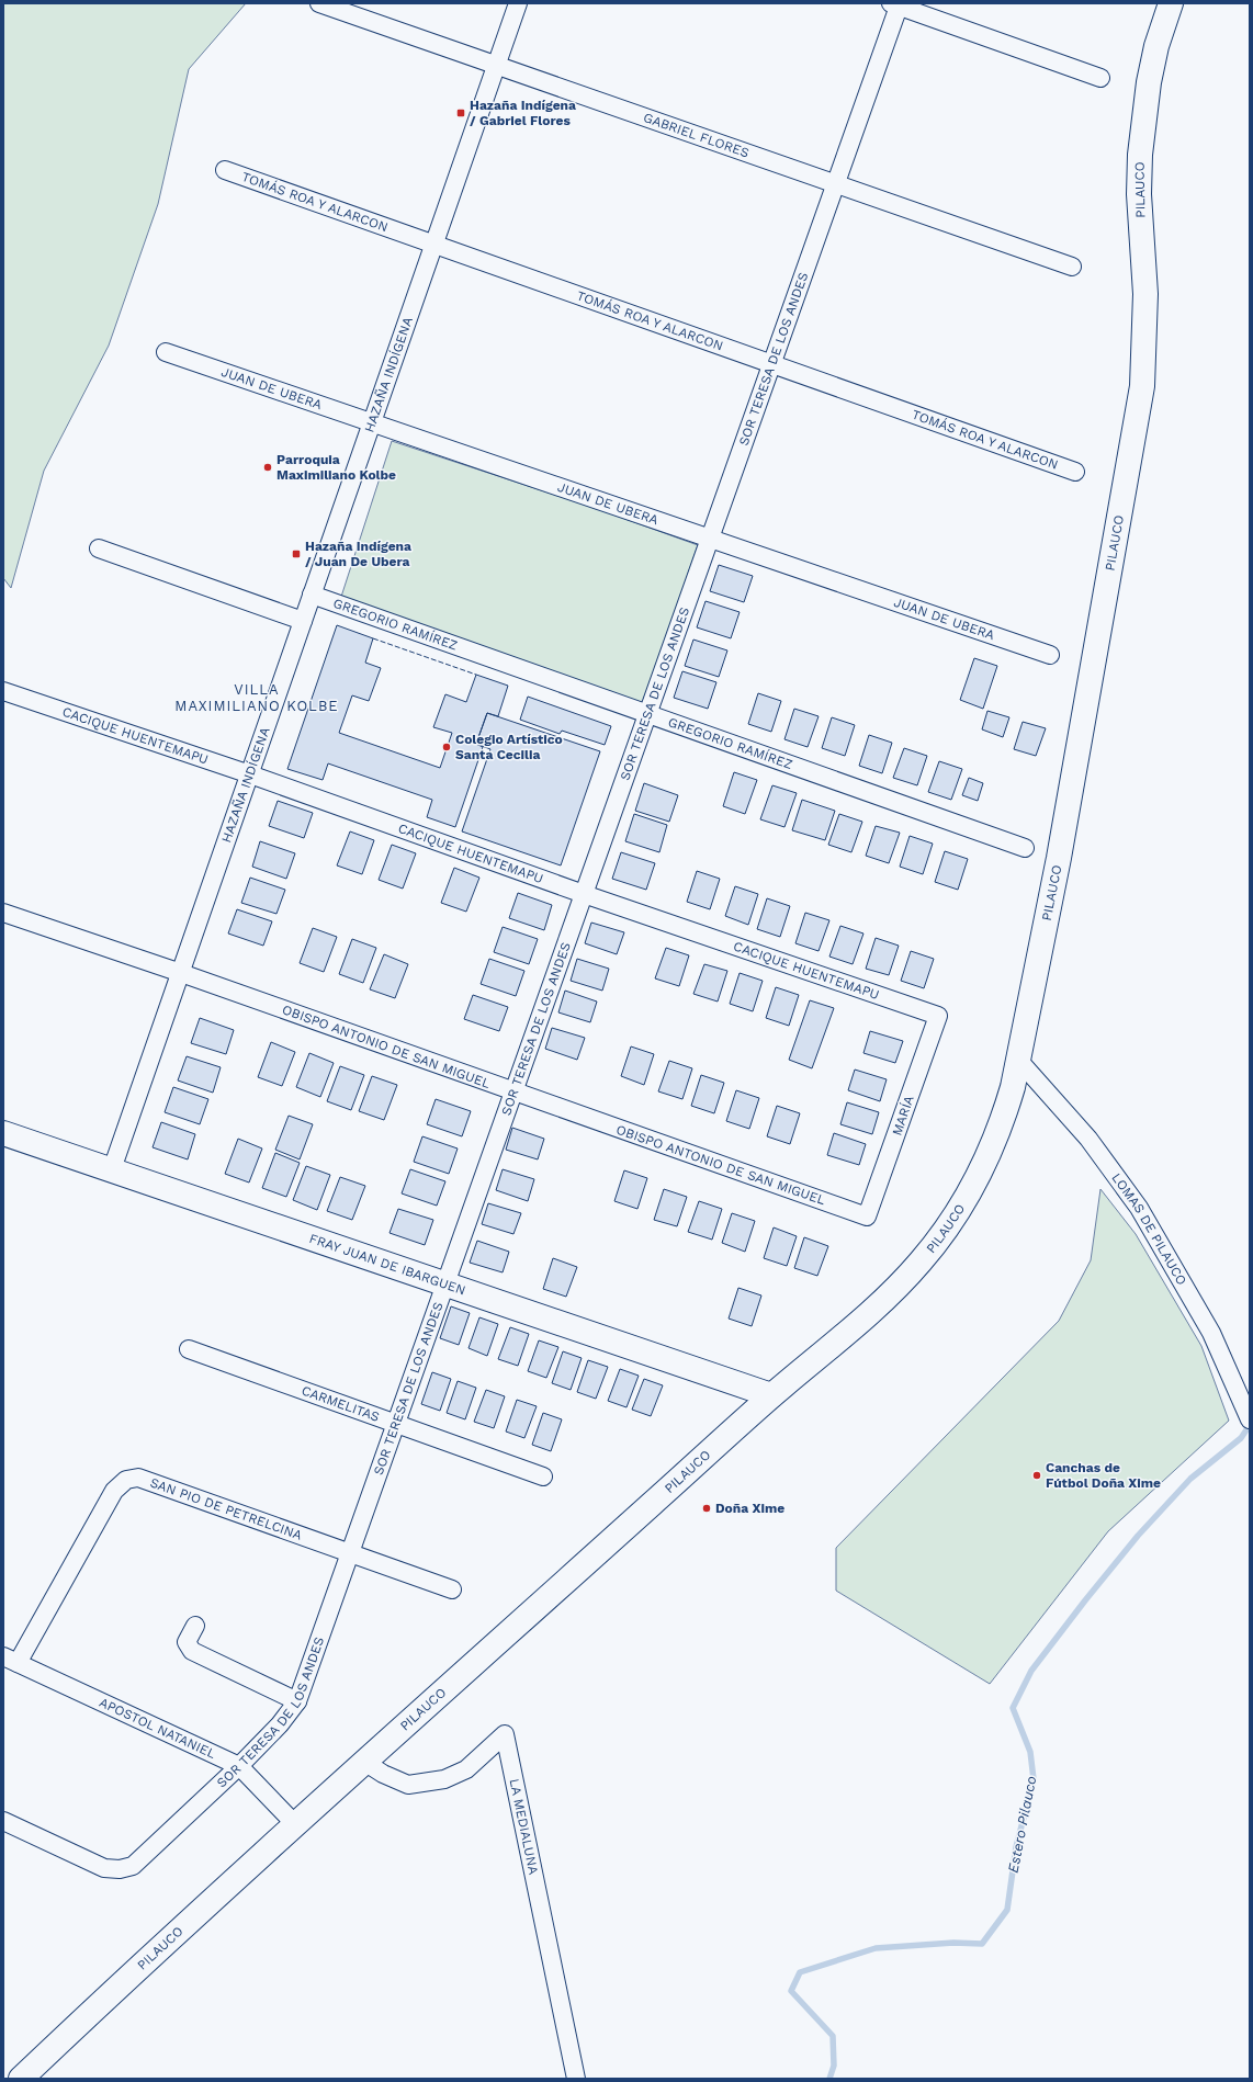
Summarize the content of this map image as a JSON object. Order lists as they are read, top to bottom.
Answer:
{
  "streets": {
    "main road": ["PILAUCO", "FRAY JUAN DE IBARGUEN"],
    "street": [
      "GABRIEL FLORES",
      "TOMÁS ROA Y ALARCON",
      "SOR TERESA DE LOS ANDES",
      "HAZAÑA INDÍGENA",
      "JUAN DE UBERA",
      "GREGORIO RAMÍREZ",
      "CACIQUE HUENTEMAPU",
      "OBISPO ANTONIO DE SAN MIGUEL",
      "MARÍA",
      "LOMAS DE PILAUCO",
      "CARMELITAS",
      "SAN PIO DE PETRELCINA",
      "APOSTOL NATANIEL",
      "LA MEDIALUNA"
    ]
  },
  "crossings": [
    ["GABRIEL FLORES", "SOR TERESA DE LOS ANDES"],
    ["GABRIEL FLORES", "HAZAÑA INDÍGENA"],
    ["PILAUCO", "LOMAS DE PILAUCO"],
    ["PILAUCO", "FRAY JUAN DE IBARGUEN"],
    ["PILAUCO", "APOSTOL NATANIEL"],
    ["PILAUCO", "LA MEDIALUNA"],
    ["TOMÁS ROA Y ALARCON", "SOR TERESA DE LOS ANDES"],
    ["TOMÁS ROA Y ALARCON", "HAZAÑA INDÍGENA"],
    ["SOR TERESA DE LOS ANDES", "JUAN DE UBERA"],
    ["SOR TERESA DE LOS ANDES", "GREGORIO RAMÍREZ"],
    ["SOR TERESA DE LOS ANDES", "CACIQUE HUENTEMAPU"],
    ["SOR TERESA DE LOS ANDES", "OBISPO ANTONIO DE SAN MIGUEL"],
    ["SOR TERESA DE LOS ANDES", "FRAY JUAN DE IBARGUEN"],
    ["SOR TERESA DE LOS ANDES", "CARMELITAS"],
    ["SOR TERESA DE LOS ANDES", "SAN PIO DE PETRELCINA"],
    ["SOR TERESA DE LOS ANDES", "APOSTOL NATANIEL"],
    ["HAZAÑA INDÍGENA", "JUAN DE UBERA"],
    ["HAZAÑA INDÍGENA", "GREGORIO RAMÍREZ"],
    ["HAZAÑA INDÍGENA", "CACIQUE HUENTEMAPU"],
    ["HAZAÑA INDÍGENA", "OBISPO ANTONIO DE SAN MIGUEL"],
    ["HAZAÑA INDÍGENA", "FRAY JUAN DE IBARGUEN"],
    ["CACIQUE HUENTEMAPU", "MARÍA"],
    ["OBISPO ANTONIO DE SAN MIGUEL", "MARÍA"],
    ["SAN PIO DE PETRELCINA", "APOSTOL NATANIEL"]
  ],
  "districts": ["VILLA MAXIMILIANO KOLBE"],
  "water": ["Estero Pilauco"],
  "places": {
    "transit": ["Hazaña Indígena / Gabriel Flores", "Hazaña Indígena / Juan De Ubera"],
    "other": [
      "Parroquia Maximiliano Kolbe",
      "Colegio Artístico Santa Cecilia",
      "Canchas de Fútbol Doña Xime",
      "Doña Xime"
    ]
  }
}
